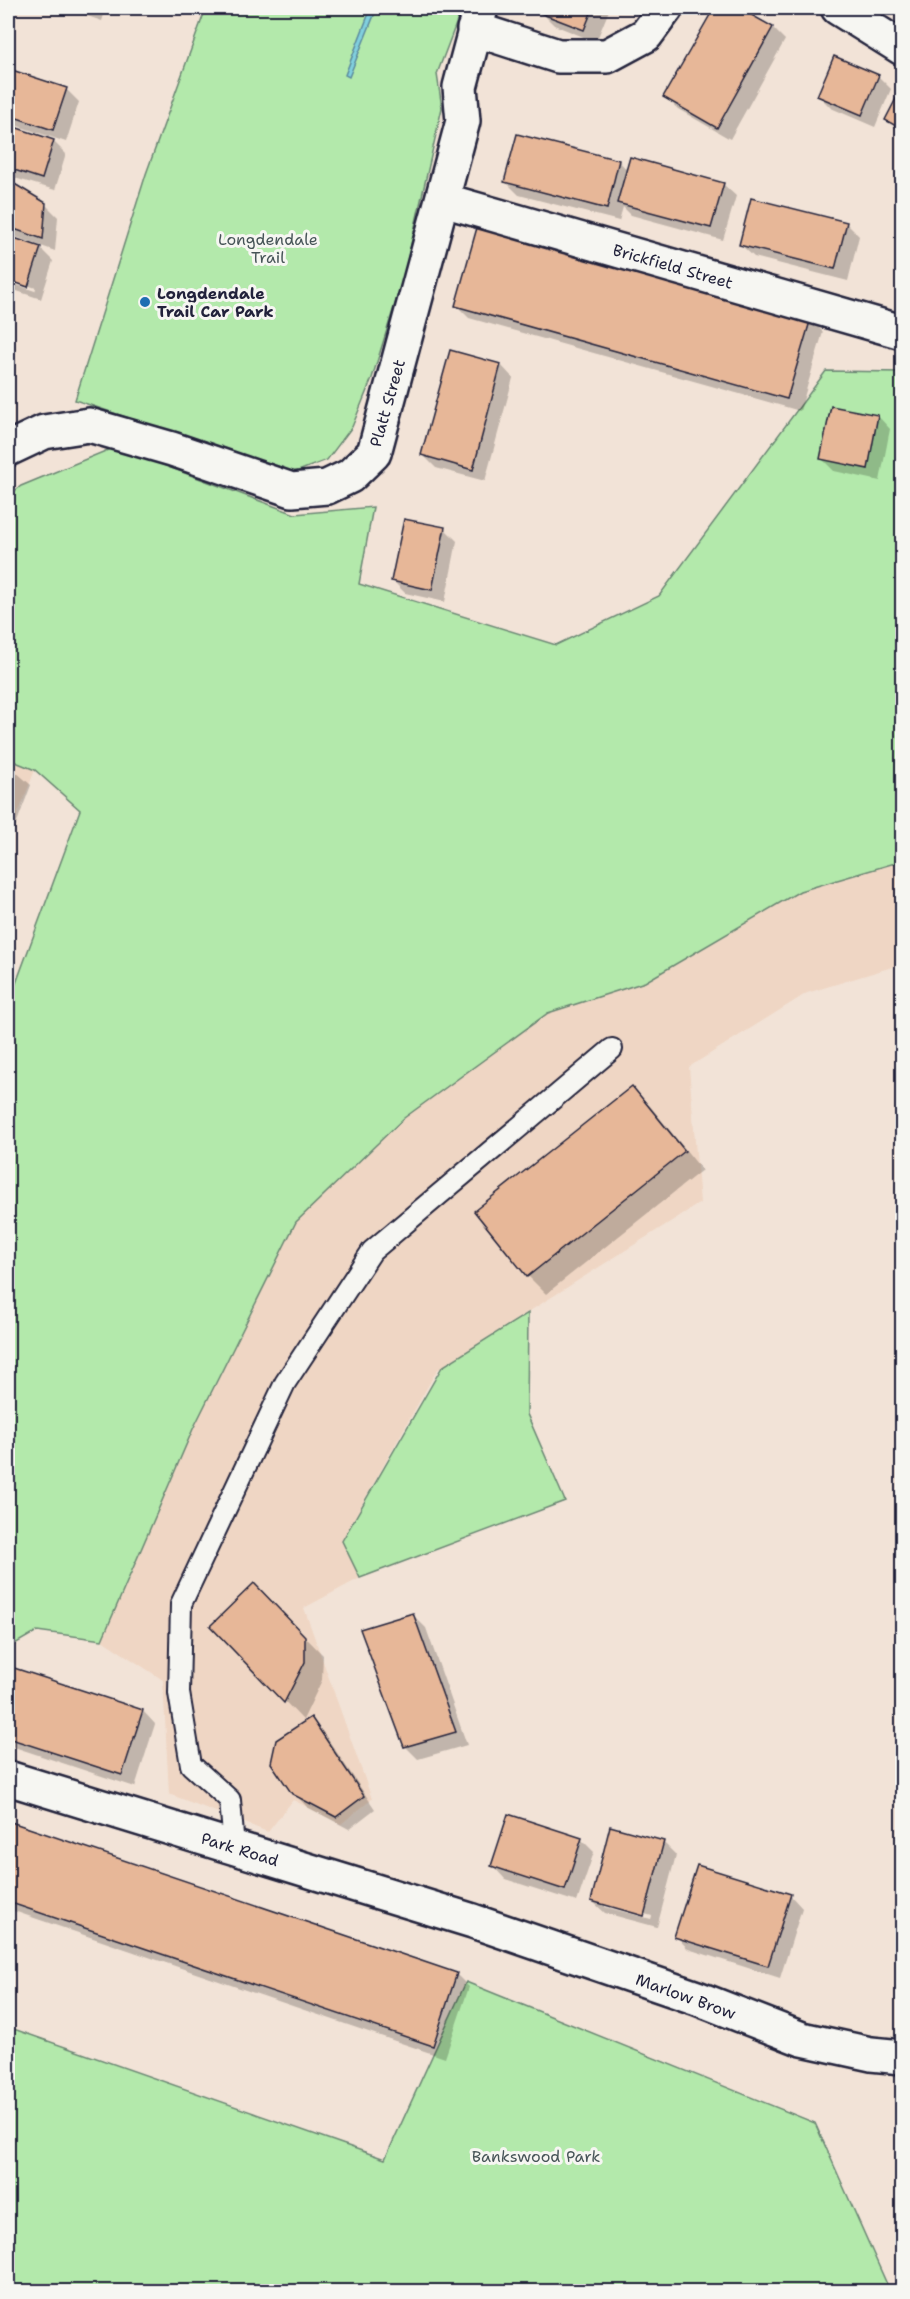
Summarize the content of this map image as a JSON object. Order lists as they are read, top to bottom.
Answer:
{
  "streets": {
    "street": [
      "Brickfield Street",
      "Platt Street",
      "Park Road",
      "Marlow Brow"
    ]
  },
  "crossings": [
    ["Brickfield Street", "Platt Street"],
    ["Park Road", "Marlow Brow"]
  ],
  "parks": ["Longdendale Trail", "Bankswood Park"],
  "places": ["Longdendale Trail Car Park"]
}
